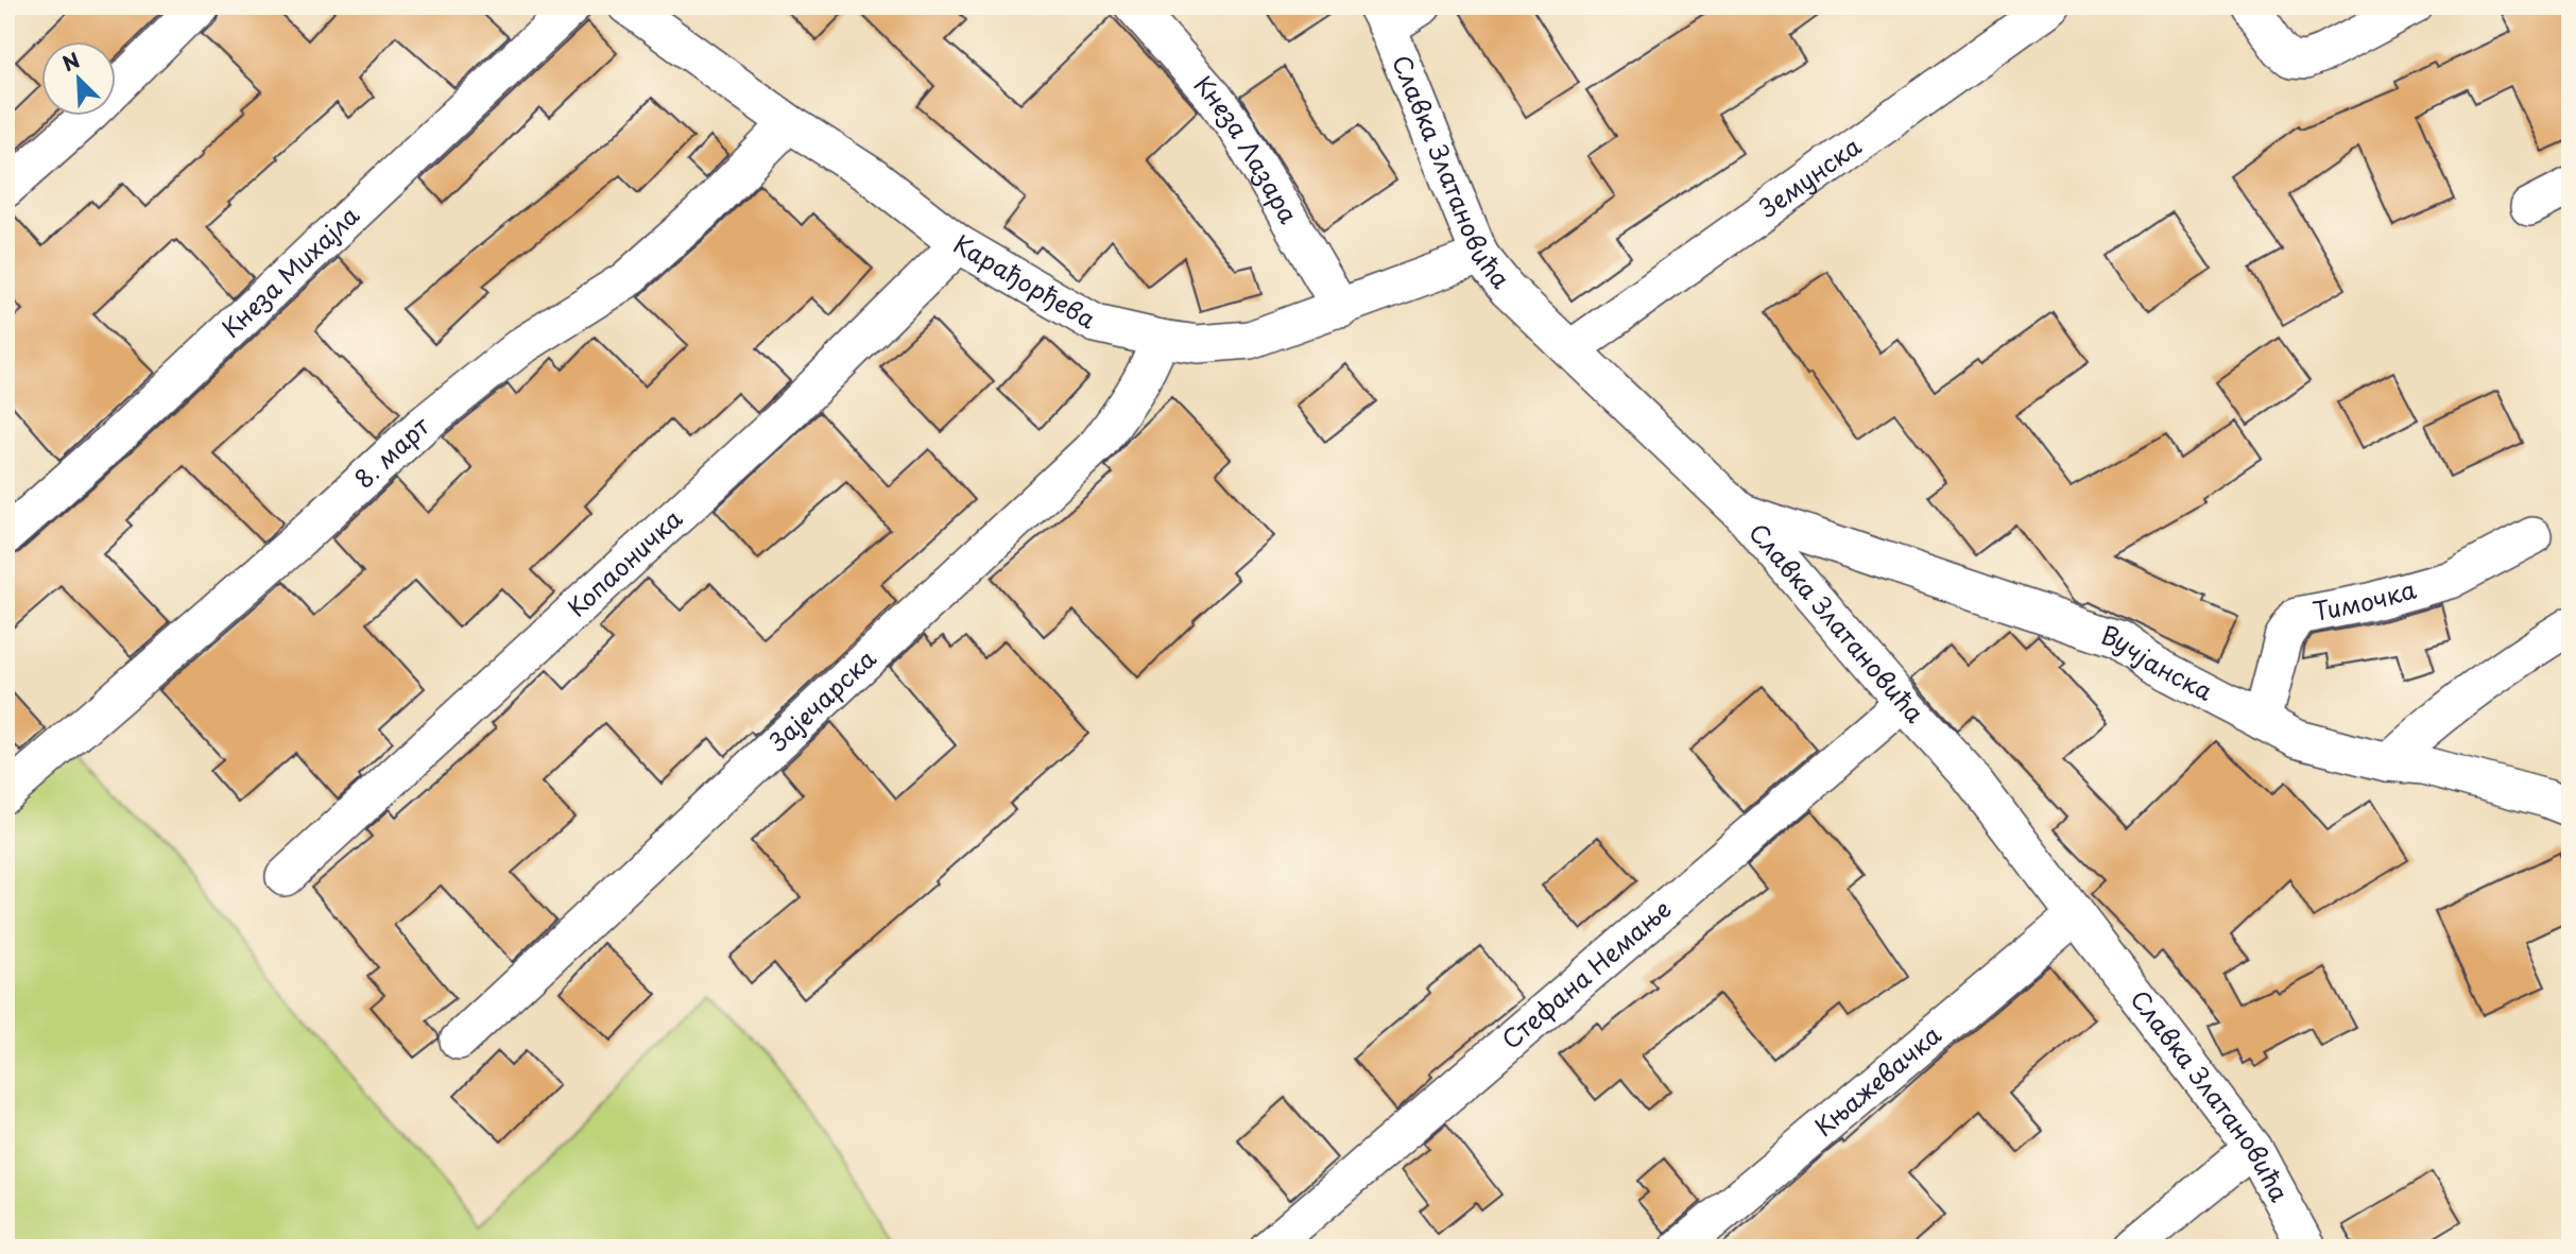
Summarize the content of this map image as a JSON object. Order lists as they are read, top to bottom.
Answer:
{
  "streets": {
    "street": [
      "Кнеза Лазара",
      "Славка Златановића",
      "Земунска",
      "Кнеза Михајла",
      "Карађорђева",
      "8. март",
      "Копаоничка",
      "Тимочка",
      "Вучјанска",
      "Зајечарска",
      "Стефана Немање",
      "Књажевачка"
    ]
  },
  "crossings": [
    ["Кнеза Лазара", "Карађорђева"],
    ["Славка Златановића", "Земунска"],
    ["Славка Златановића", "Карађорђева"],
    ["Славка Златановића", "Вучјанска"],
    ["Славка Златановића", "Стефана Немање"],
    ["Славка Златановића", "Књажевачка"],
    ["Карађорђева", "8. март"],
    ["Карађорђева", "Копаоничка"],
    ["Карађорђева", "Зајечарска"],
    ["Тимочка", "Вучјанска"]
  ],
  "north": "top left"
}
